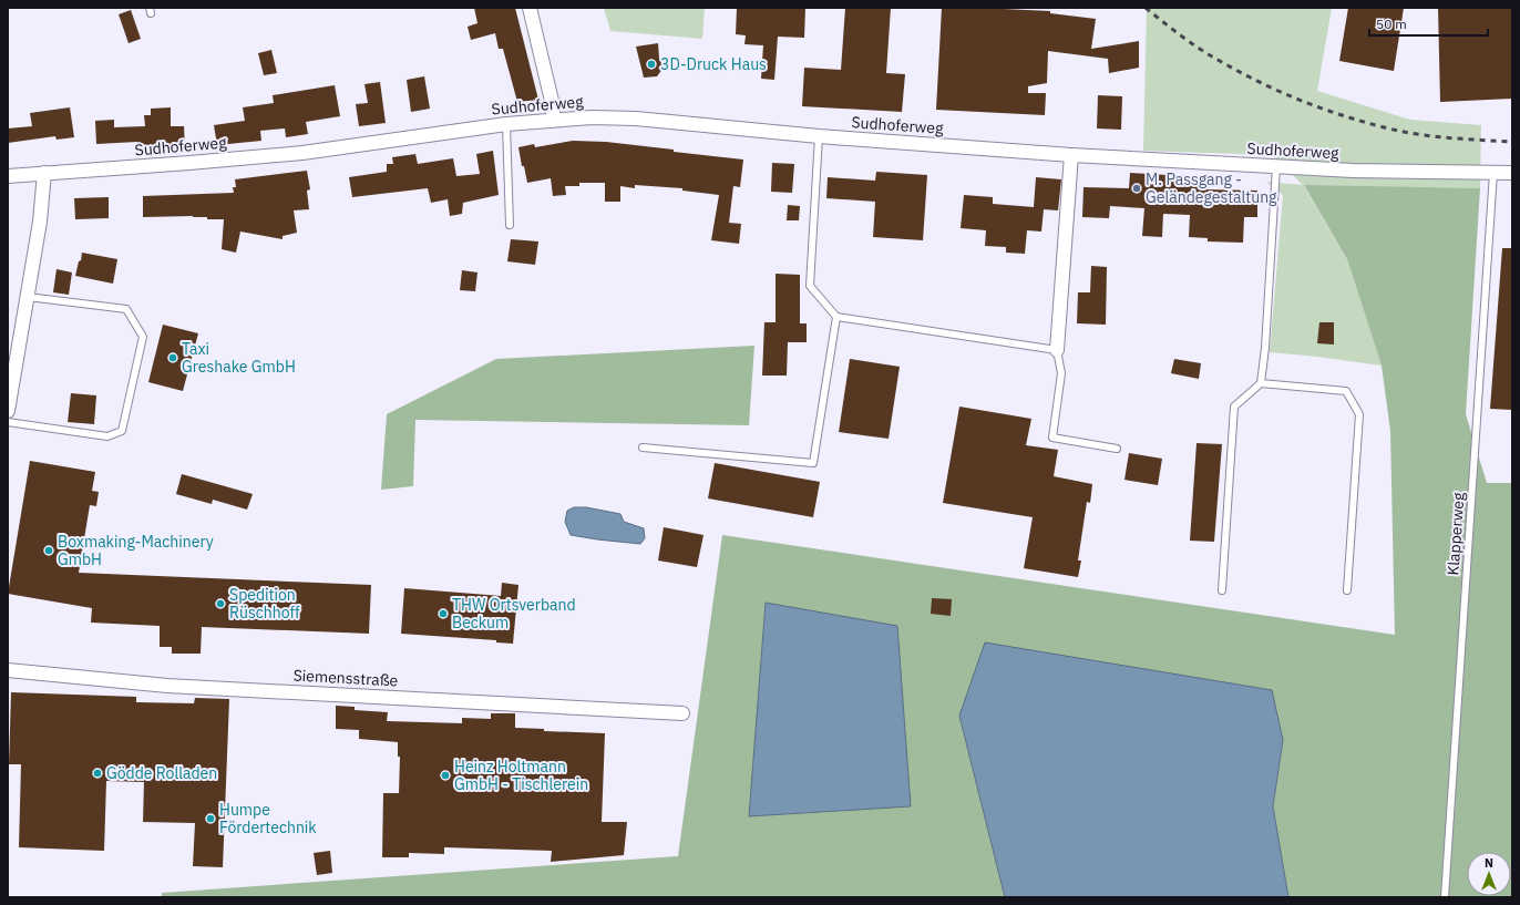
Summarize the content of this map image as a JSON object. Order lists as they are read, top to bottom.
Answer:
{
  "streets": {
    "street": ["Sudhoferweg", "Siemensstraße"],
    "lane": ["Klapperweg"]
  },
  "crossings": [
    ["Sudhoferweg", "Klapperweg"]
  ],
  "places": [
    "3D-Druck Haus",
    "M. Passgang - Geländegestaltung",
    "Taxi Greshake GmbH",
    "Boxmaking-Machinery GmbH",
    "Spedition Rüschhoff",
    "THW Ortsverband Beckum",
    "Gödde Rolladen",
    "Heinz Holtmann GmbH - Tischlerein",
    "Humpe Fördertechnik"
  ],
  "scale_bar": "50 m",
  "north": "top"
}
